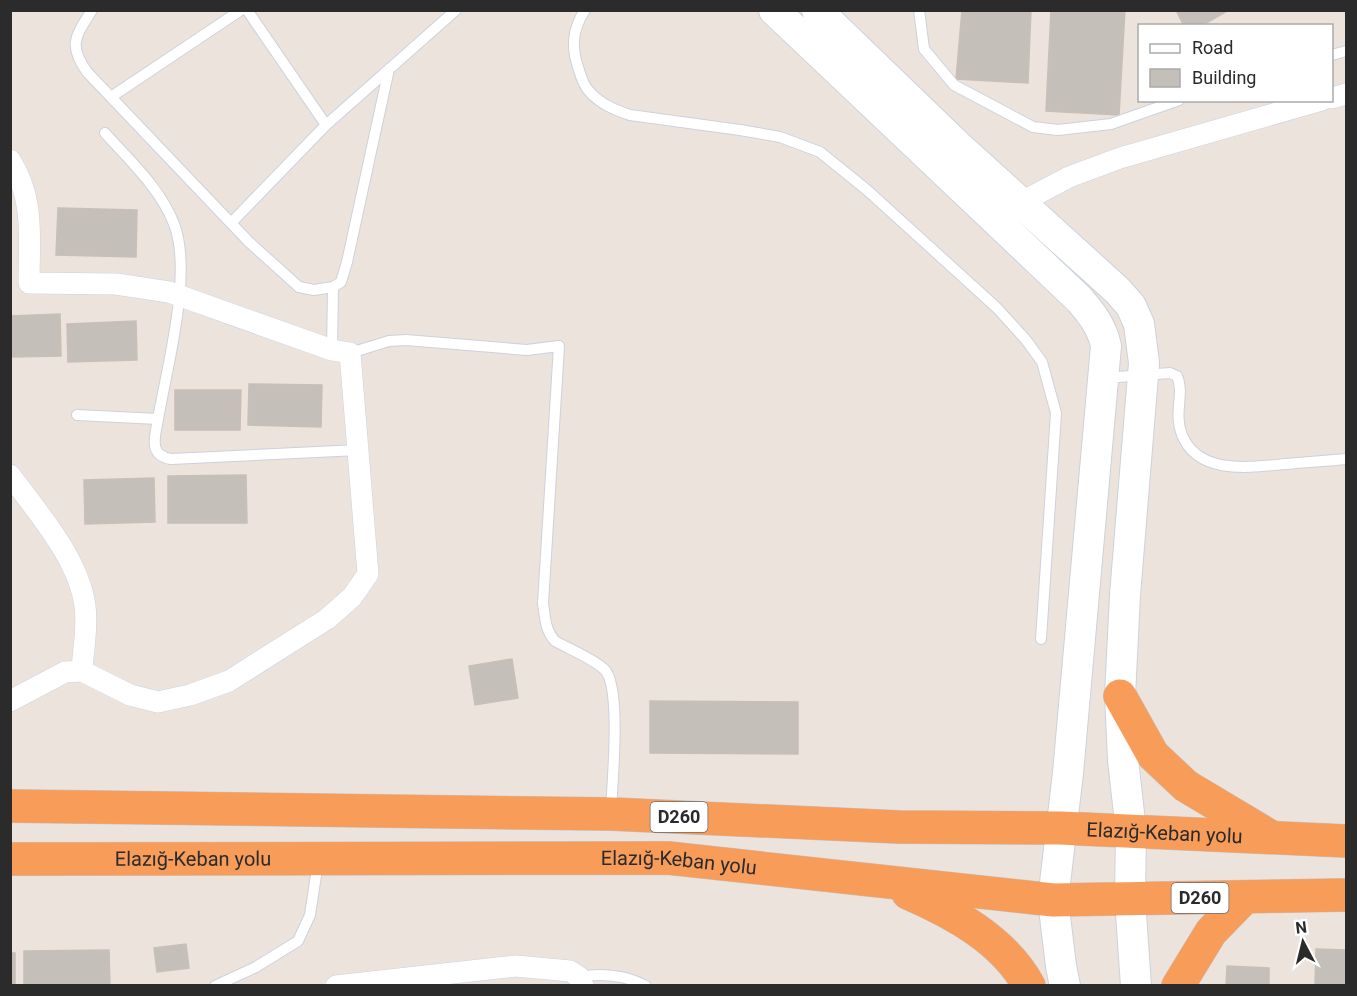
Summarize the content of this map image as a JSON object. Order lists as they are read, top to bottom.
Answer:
{
  "streets": {
    "highway": ["D260", "Elazığ-Keban yolu"]
  },
  "legend": ["Road", "Building"],
  "north": "top"
}
